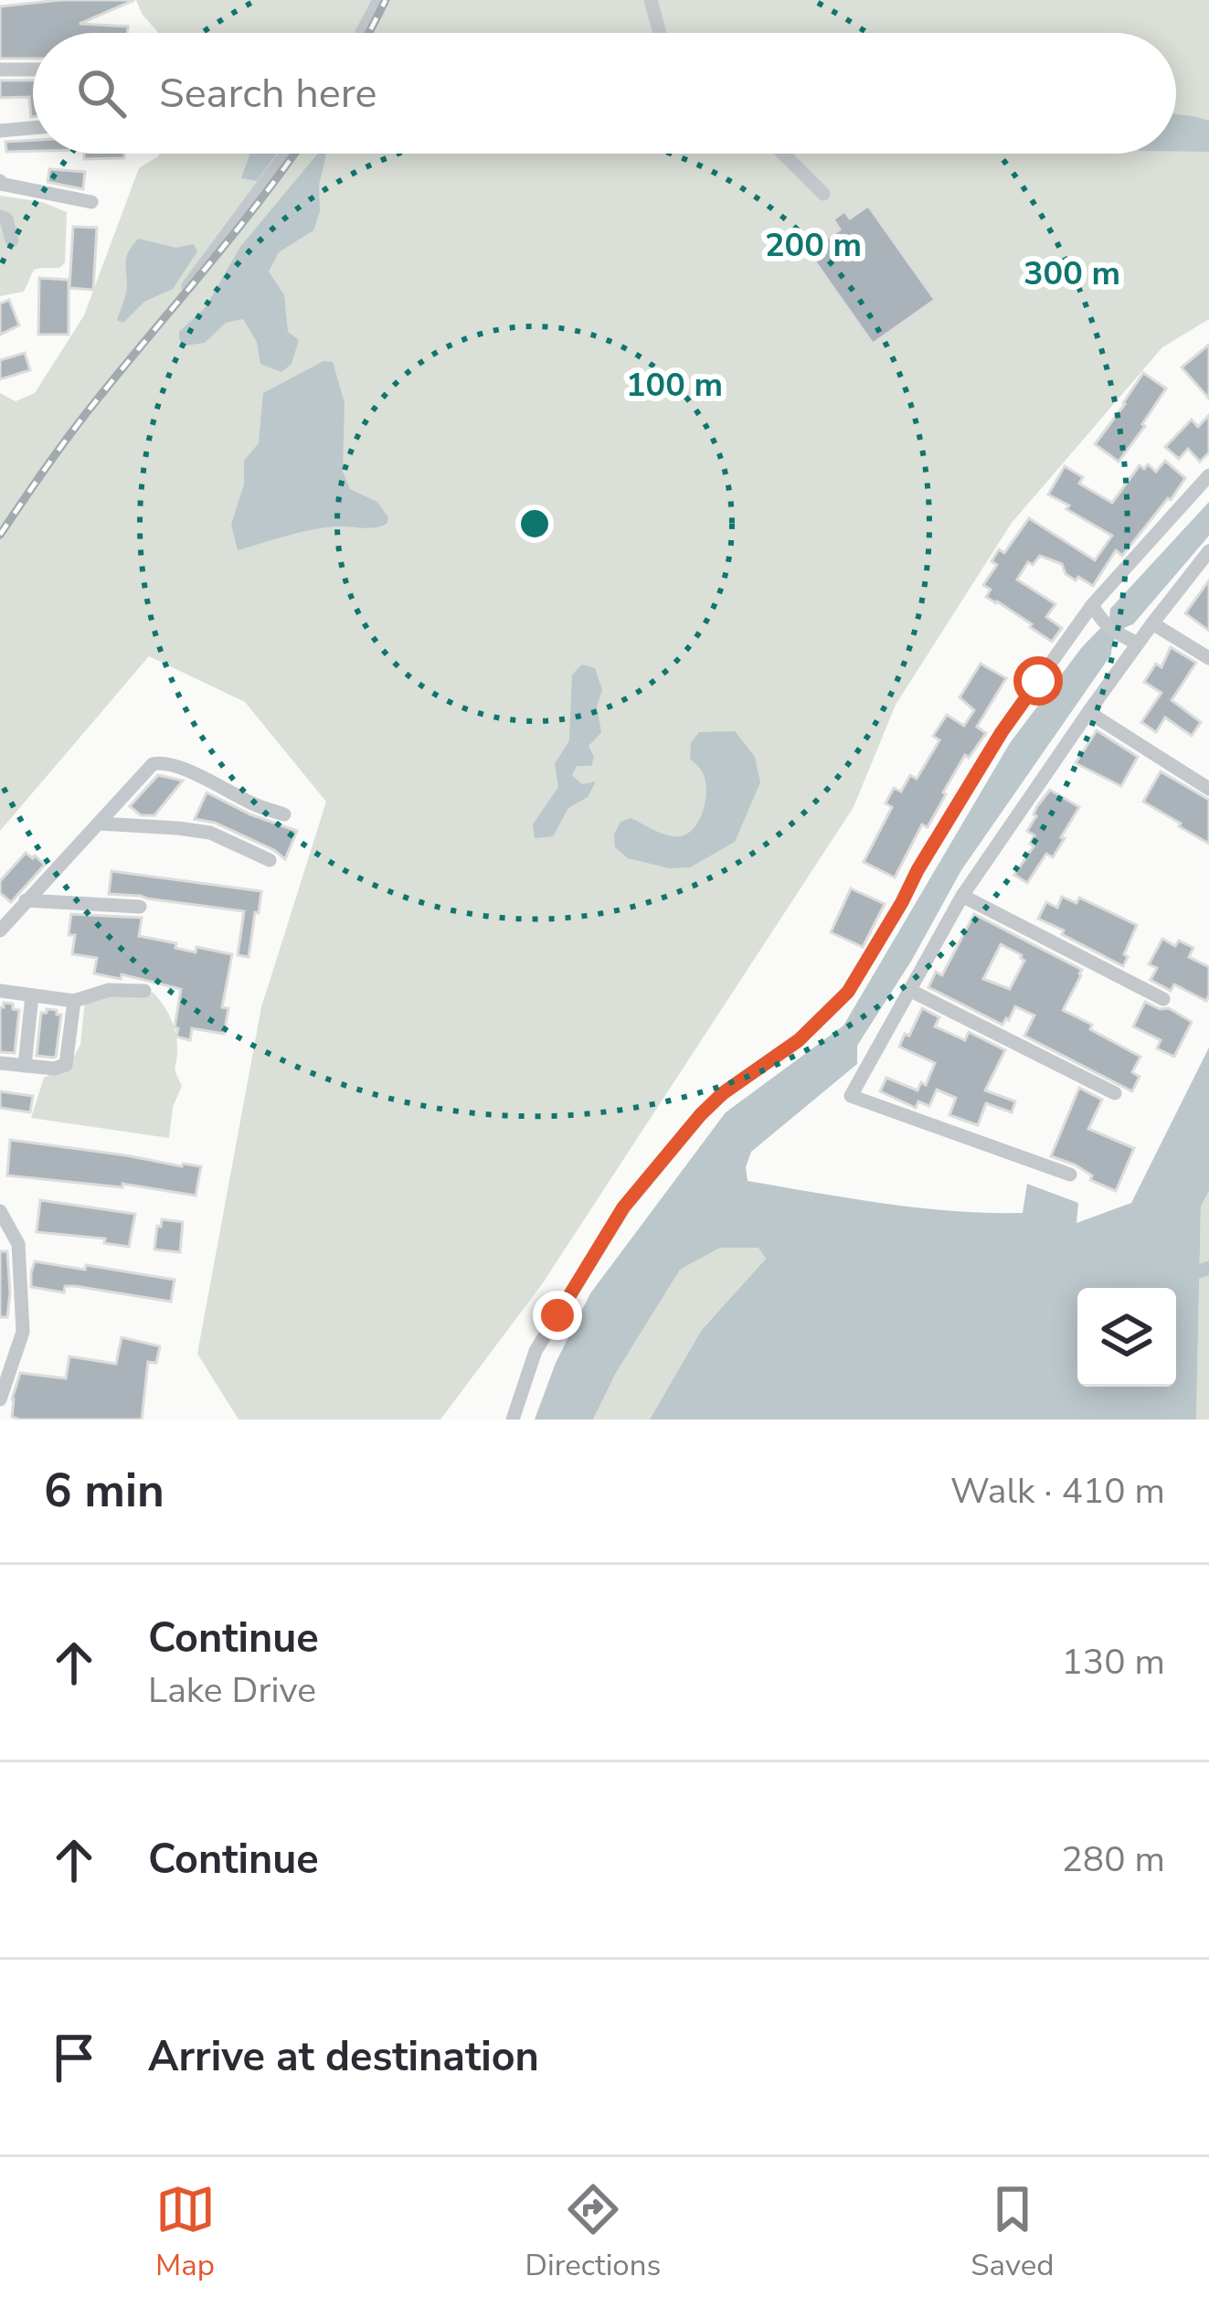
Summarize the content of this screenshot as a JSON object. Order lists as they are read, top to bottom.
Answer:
{
  "page": {
    "search": "Search here",
    "heading": ["6 min", "Walk · 410 m"],
    "list": [
      ["Continue", "Lake Drive", "130 m"],
      ["Continue", "280 m"],
      "Arrive at destination"
    ],
    "nav": ["Map", "Directions", "Saved"]
  },
  "rings": ["200 m", "300 m", "100 m"]
}
